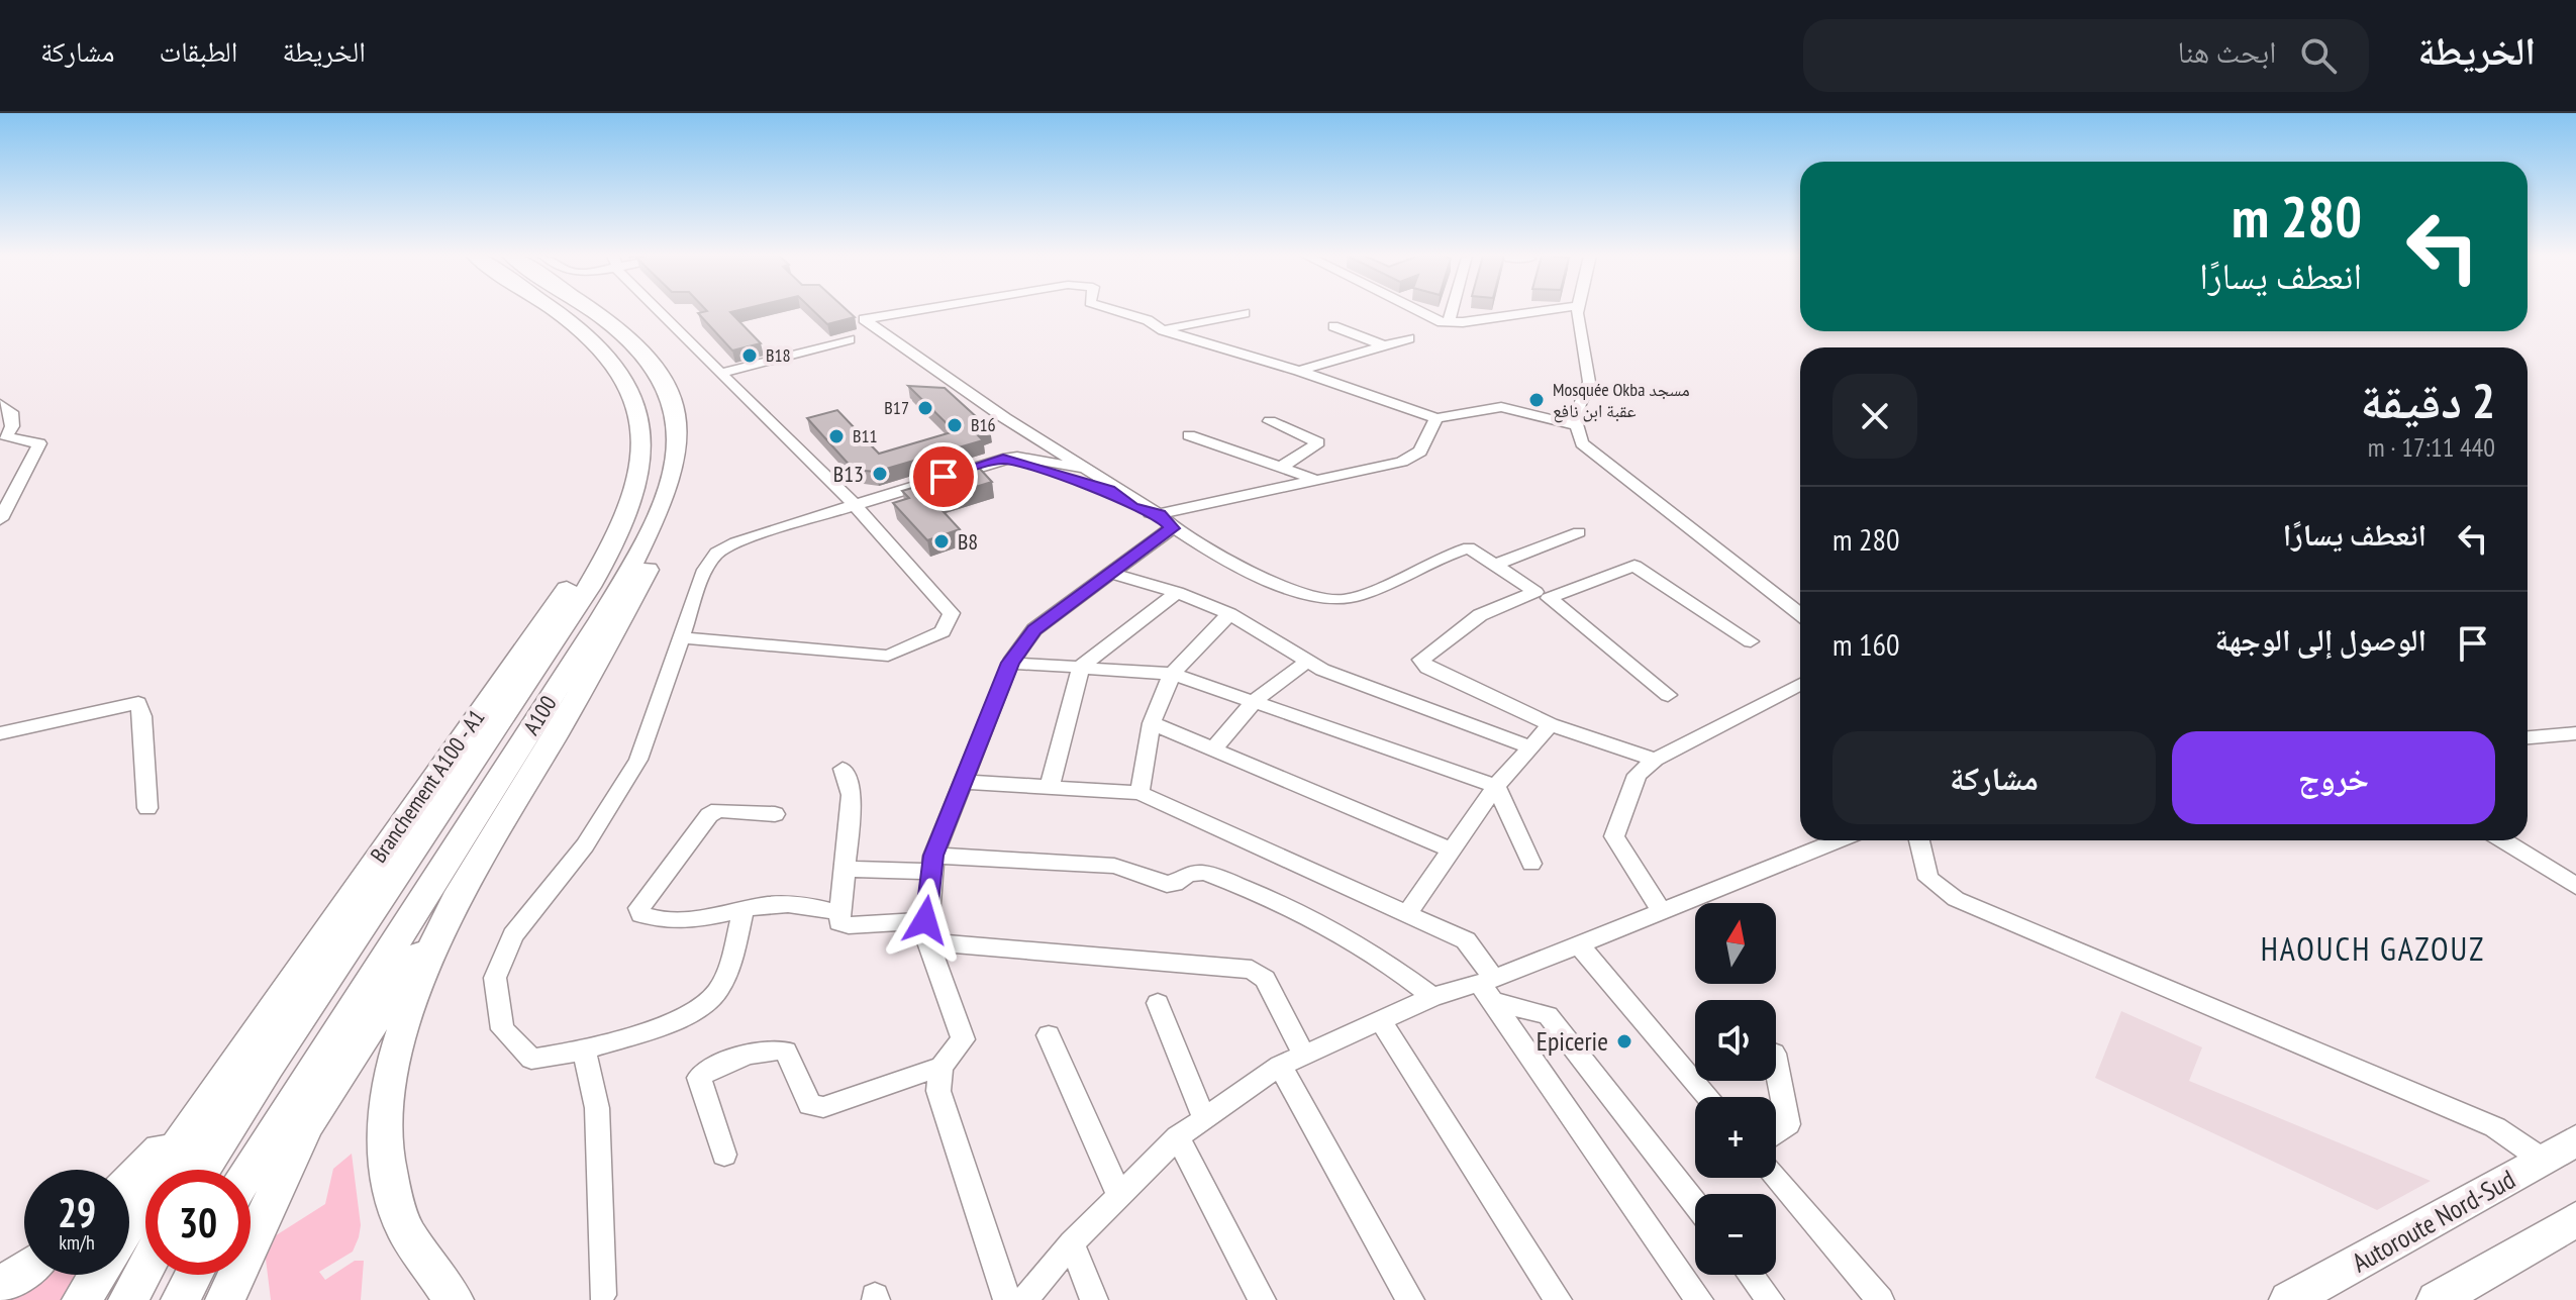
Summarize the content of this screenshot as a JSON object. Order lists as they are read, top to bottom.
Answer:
{
  "streets": {
    "highway": ["A100", "Branchement A100 - A1", "Autoroute Nord-Sud"]
  },
  "crossings": [
    ["A100", "Branchement A100 - A1"]
  ],
  "districts": ["HAOUCH GAZOUZ"],
  "places": [
    "B18",
    "Mosquée Okba مسجد عقبة ابن نافع",
    "B17",
    "B16",
    "B11",
    "B13",
    "B8",
    "Epicerie"
  ],
  "north": "top",
  "page": {
    "header": "الخريطة",
    "search": "ابحث هنا",
    "nav": ["الخريطة", "الطبقات", "مشاركة"],
    "turn": ["280 m", "انعطف يسارًا"],
    "heading": ["2 دقيقة", "440 m · 17:11"],
    "list": [
      {
        "name": "انعطف يسارًا",
        "value": "280 m"
      },
      {
        "name": "الوصول إلى الوجهة",
        "value": "160 m"
      }
    ],
    "buttons": ["خروج", "مشاركة"],
    "map_buttons": ["+", "−"],
    "speed": "29 km/h",
    "limit": "30"
  }
}
